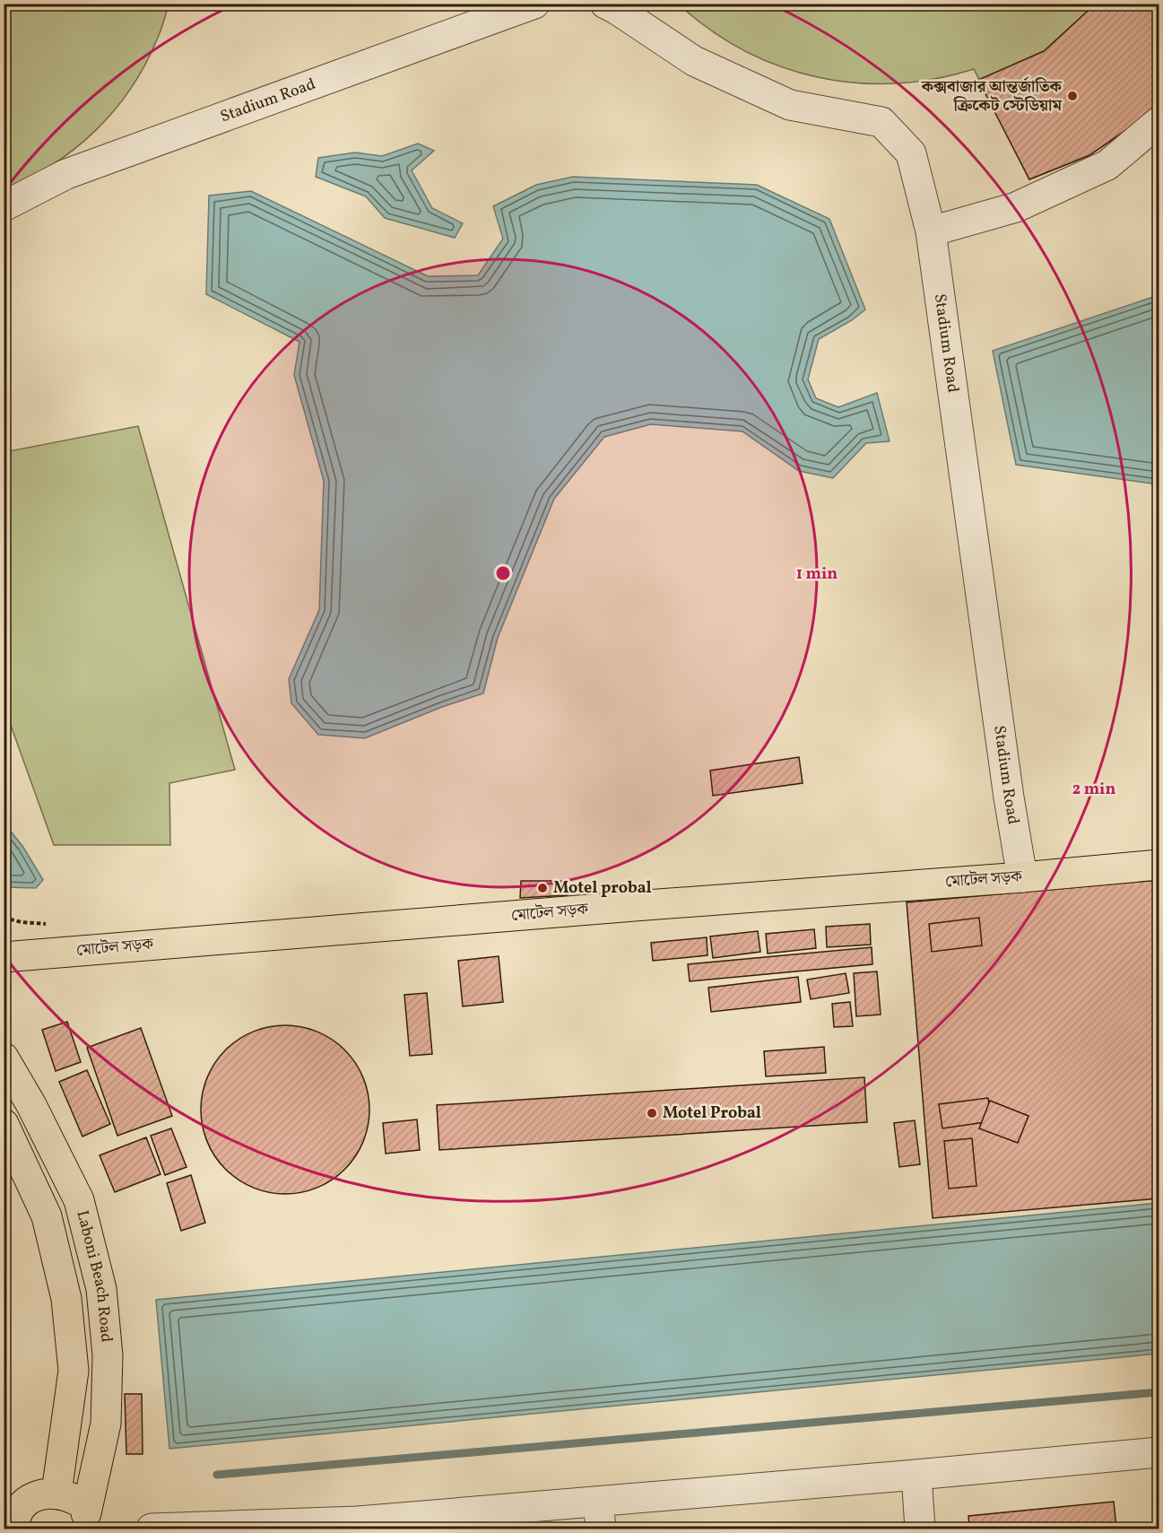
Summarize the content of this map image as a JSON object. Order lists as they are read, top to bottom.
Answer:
{
  "streets": {
    "highway": ["মোটেল সড়ক", "Laboni Beach Road"],
    "street": ["Stadium Road"]
  },
  "crossings": [
    ["Stadium Road", "মোটেল সড়ক"]
  ],
  "places": ["কক্সবাজার আন্তর্জাতিক ক্রিকেট স্টেডিয়াম", "Motel probal", "Motel Probal"],
  "rings": ["1 min", "2 min"]
}
